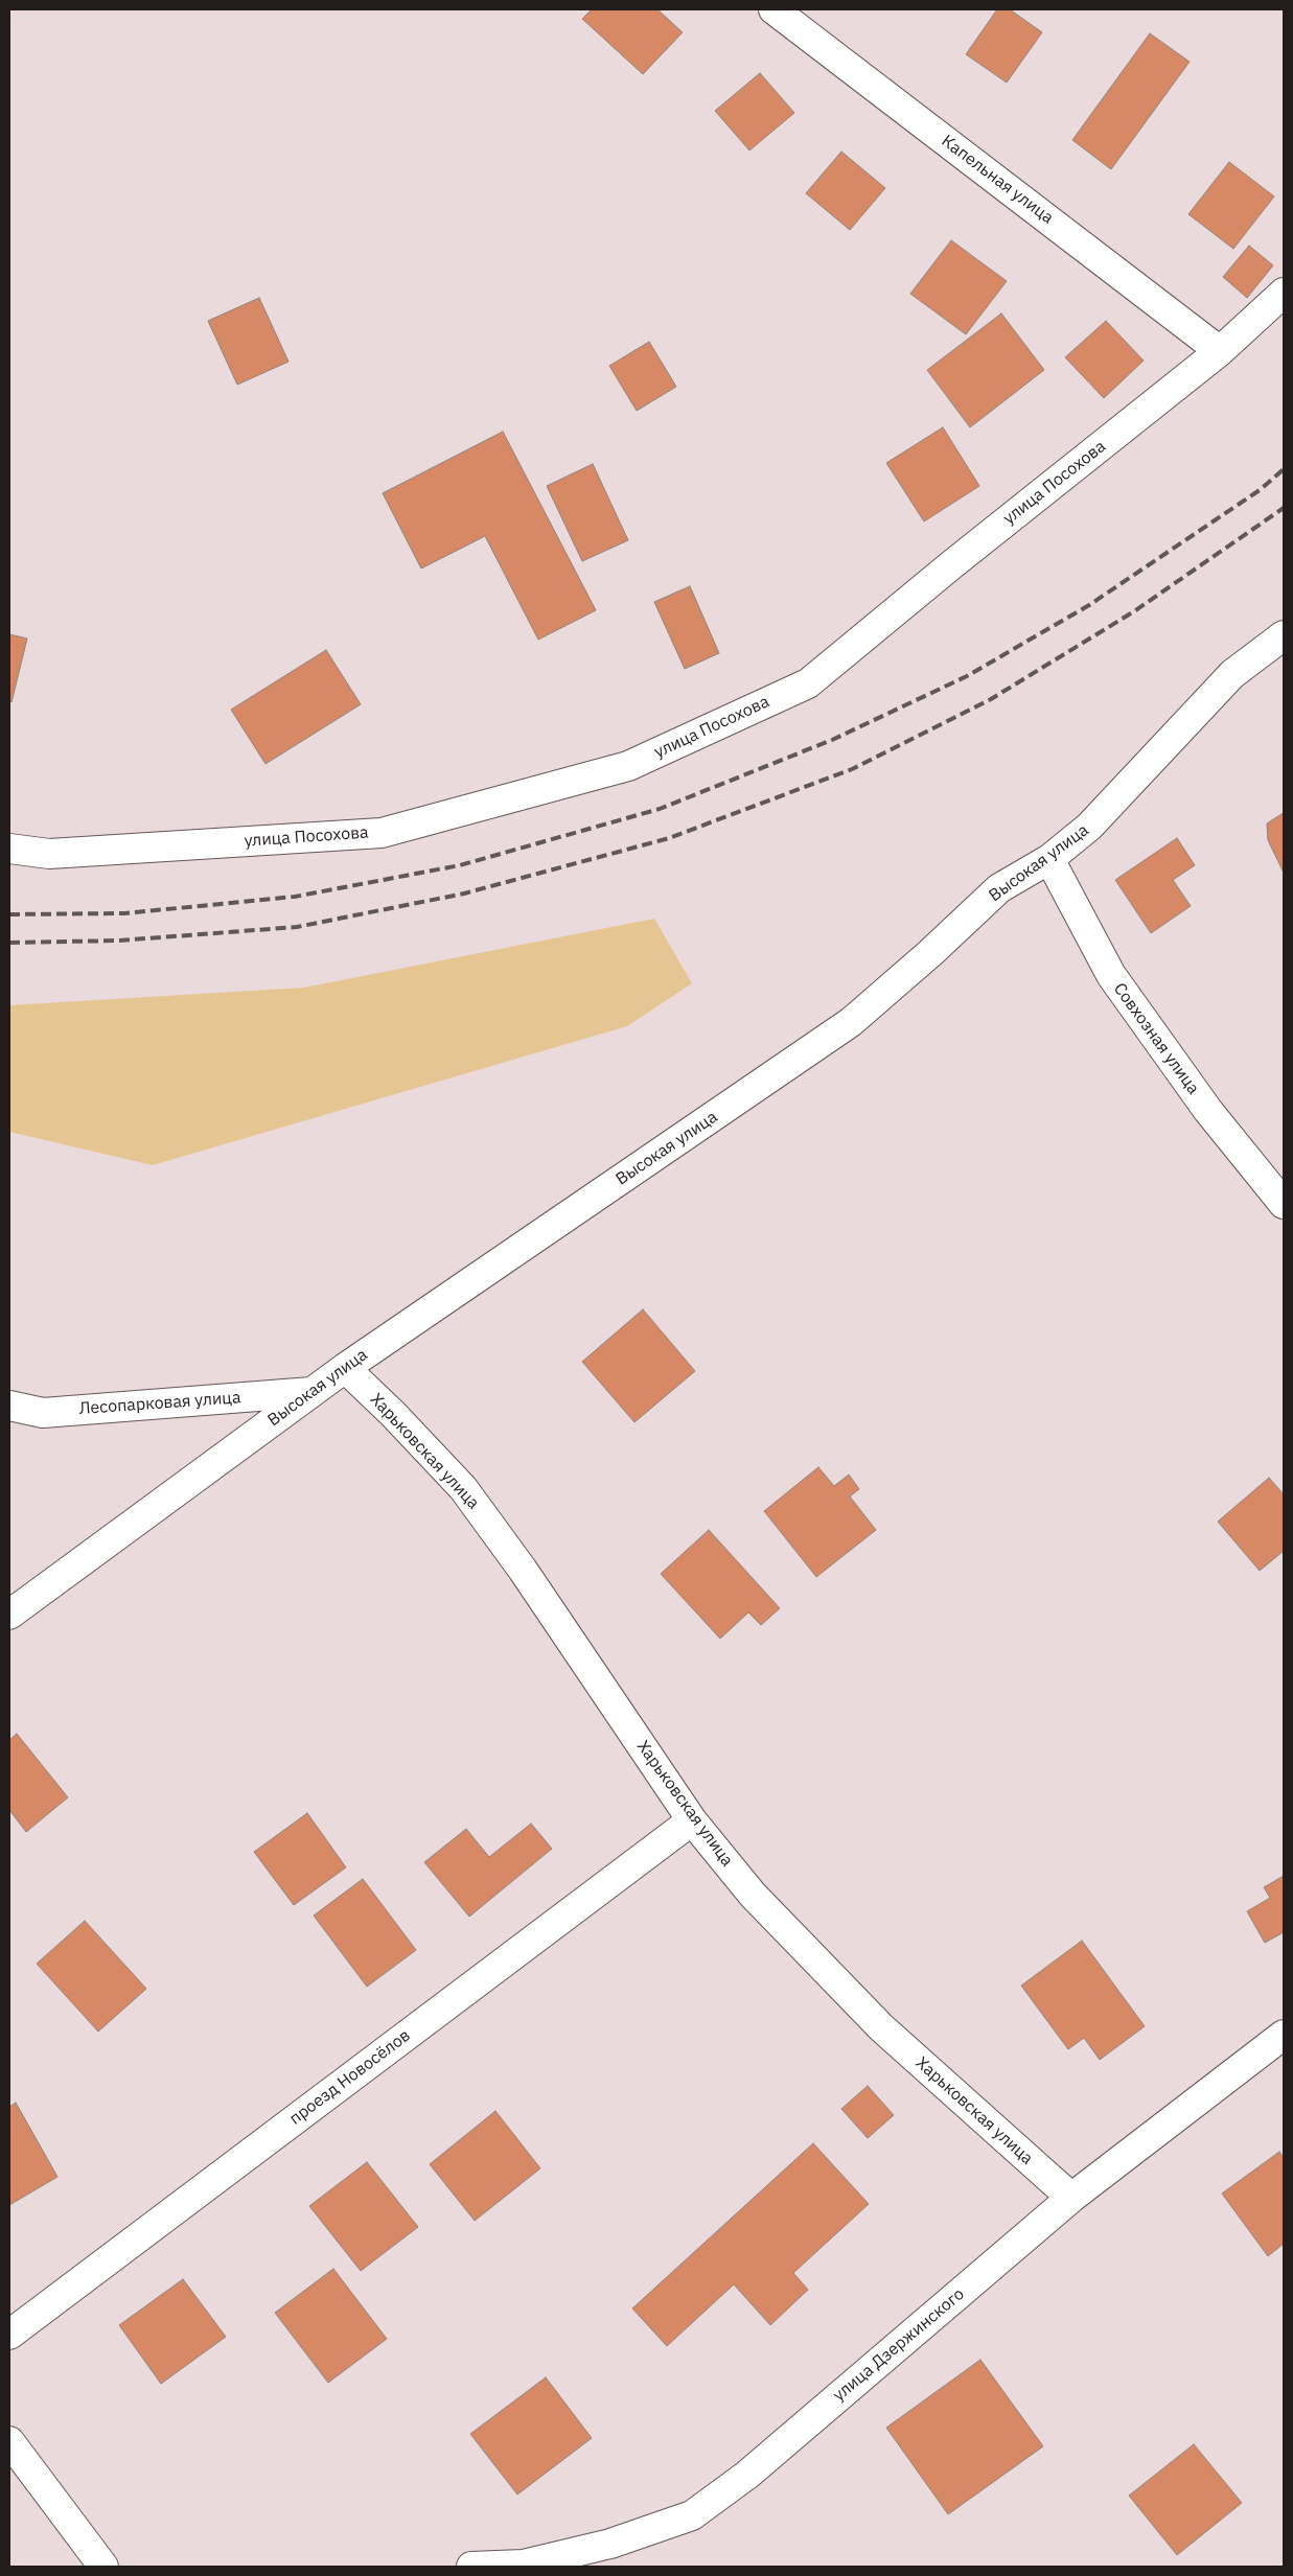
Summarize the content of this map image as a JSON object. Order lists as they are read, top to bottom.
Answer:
{
  "streets": {
    "street": [
      "Капельная улица",
      "улица Посохова",
      "Высокая улица",
      "Совхозная улица",
      "Лесопарковая улица",
      "Харьковская улица",
      "проезд Новосёлов",
      "улица Дзержинского"
    ]
  },
  "crossings": [
    ["Капельная улица", "улица Посохова"],
    ["Высокая улица", "Совхозная улица"],
    ["Высокая улица", "Лесопарковая улица"],
    ["Высокая улица", "Харьковская улица"],
    ["Харьковская улица", "проезд Новосёлов"],
    ["Харьковская улица", "улица Дзержинского"]
  ]
}
